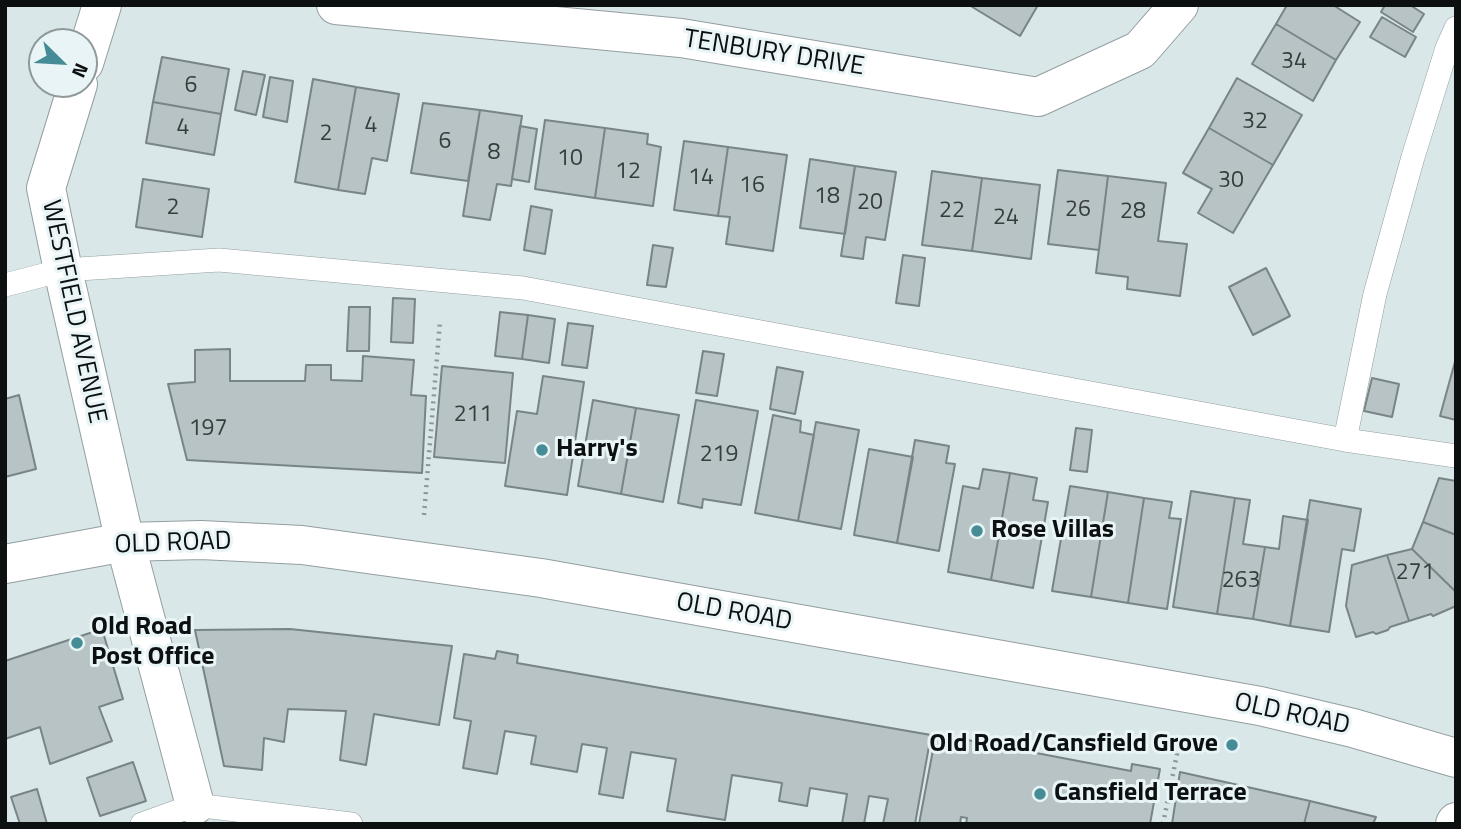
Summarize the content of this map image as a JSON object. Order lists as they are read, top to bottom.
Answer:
{
  "streets": {
    "street": ["TENBURY DRIVE", "WESTFIELD AVENUE", "OLD ROAD"]
  },
  "crossings": [
    ["WESTFIELD AVENUE", "OLD ROAD"]
  ],
  "places": [
    "Harry's",
    "Rose Villas",
    "Old Road Post Office",
    "Old Road/Cansfield Grove",
    "Cansfield Terrace"
  ],
  "house_numbers": [
    "34",
    "6",
    "32",
    "4",
    "4",
    "2",
    "6",
    "8",
    "10",
    "12",
    "14",
    "30",
    "16",
    "18",
    "20",
    "2",
    "26",
    "22",
    "28",
    "24",
    "211",
    "197",
    "219",
    "271",
    "263"
  ],
  "north": "bottom right"
}
